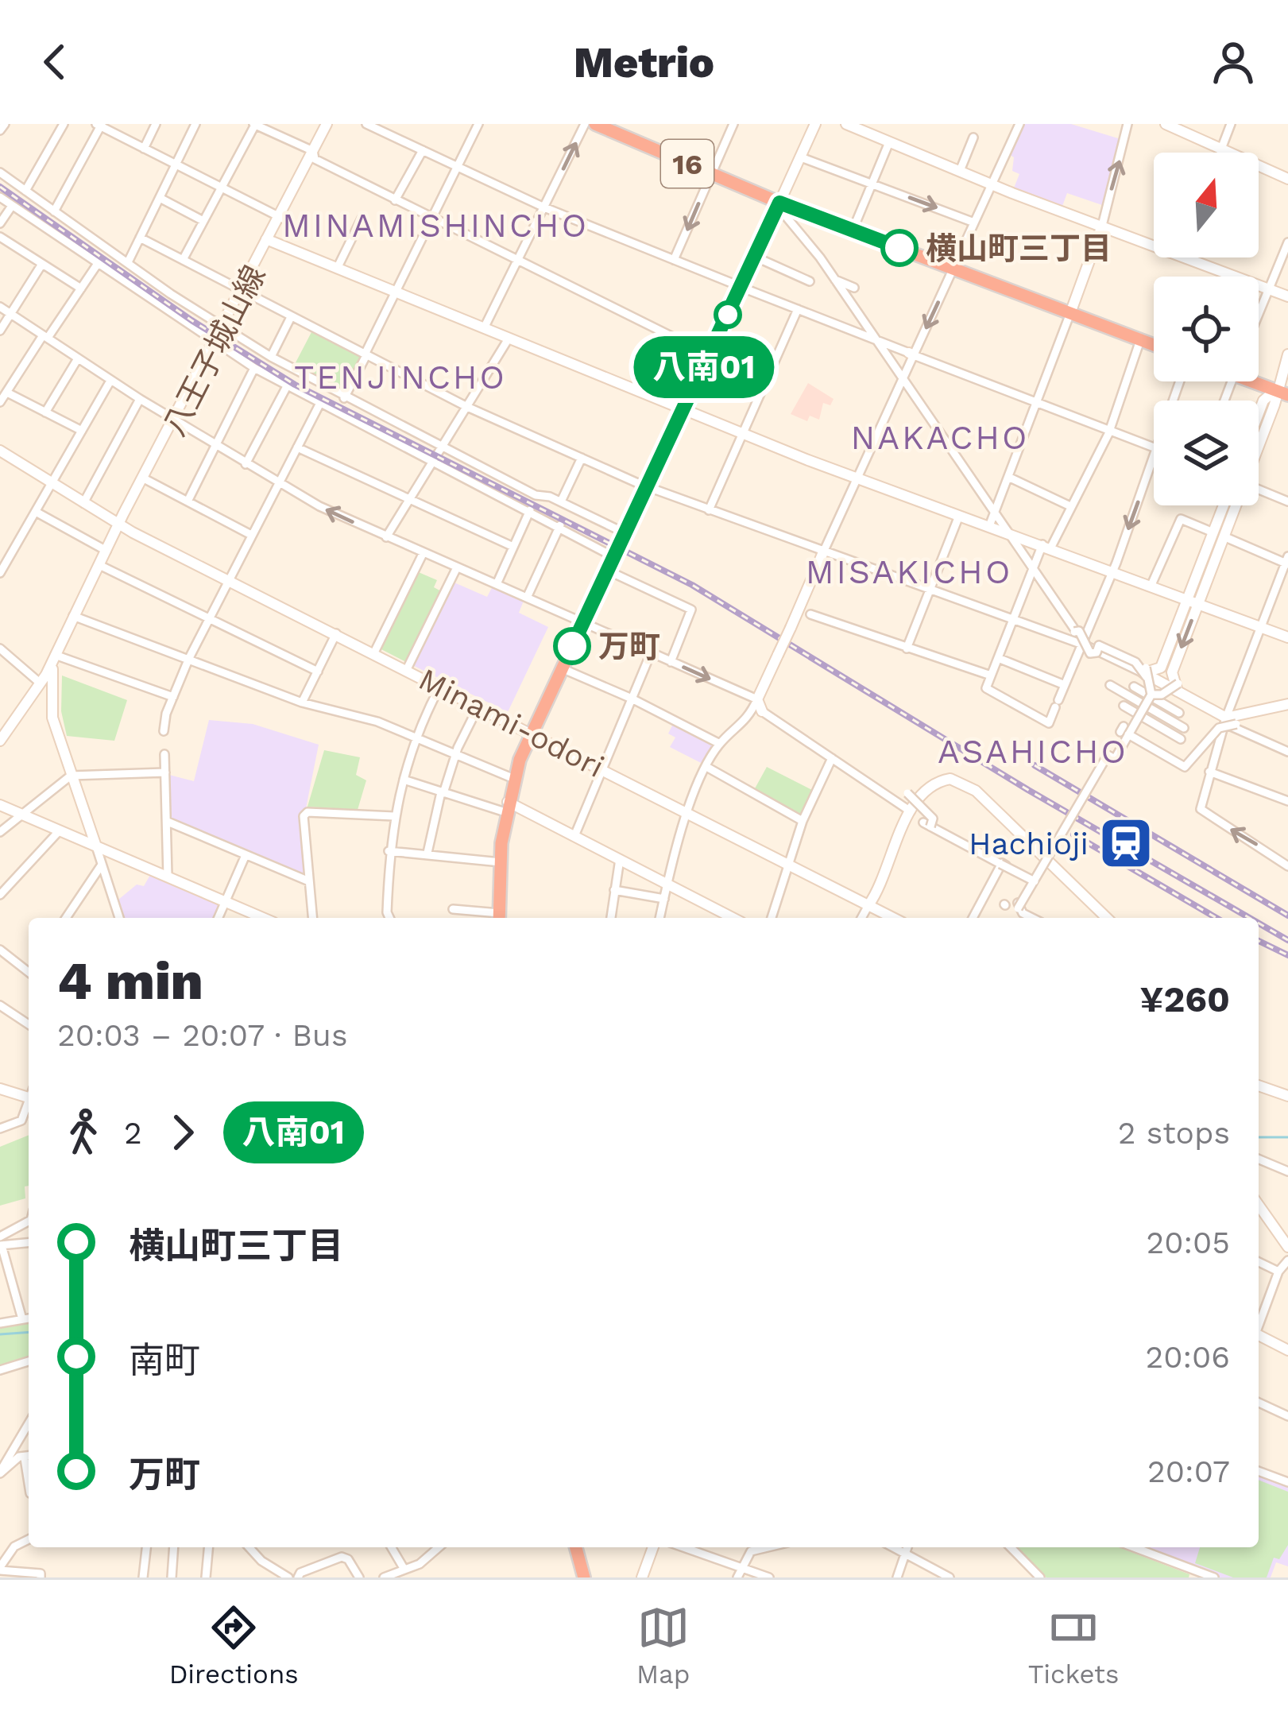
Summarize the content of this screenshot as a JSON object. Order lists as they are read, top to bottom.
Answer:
{
  "streets": {
    "highway": ["16"],
    "street": ["八王子城山線", "Minami-odori"]
  },
  "crossings": [
    ["八王子城山線", "Minami-odori"]
  ],
  "districts": [
    "MINAMISHINCHO",
    "TENJINCHO",
    "NAKACHO",
    "MISAKICHO",
    "ASAHICHO"
  ],
  "places": {
    "other": ["横山町三丁目", "万町"],
    "station": ["Hachioji"]
  },
  "lines": ["bus line 八南01"],
  "north": "top",
  "page": {
    "header": "Metrio",
    "on_map": "八南01",
    "heading": ["4 min", "20:03 – 20:07 · Bus", "¥260"],
    "legs": ["2", "八南01", "2 stops"],
    "list": [
      {
        "name": "横山町三丁目",
        "value": "20:05"
      },
      {
        "name": "南町",
        "value": "20:06"
      },
      {
        "name": "万町",
        "value": "20:07"
      }
    ],
    "tabs": ["Directions", "Map", "Tickets"]
  }
}
